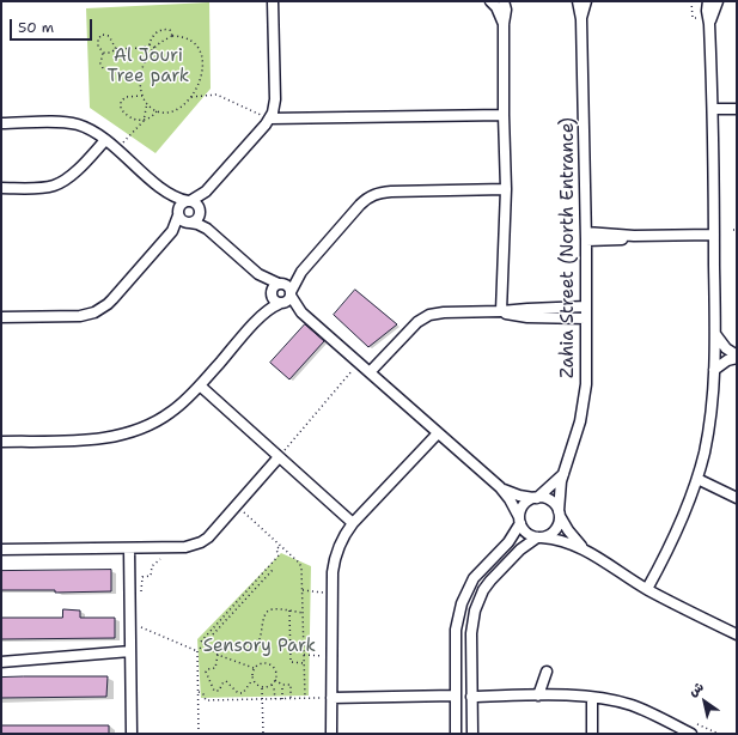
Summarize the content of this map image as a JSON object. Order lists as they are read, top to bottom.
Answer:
{
  "streets": {
    "street": ["Zahia Street (North Entrance)"]
  },
  "parks": ["Al Jouri Tree park", "Sensory Park"],
  "scale_bar": "50 m",
  "north": "top left"
}
